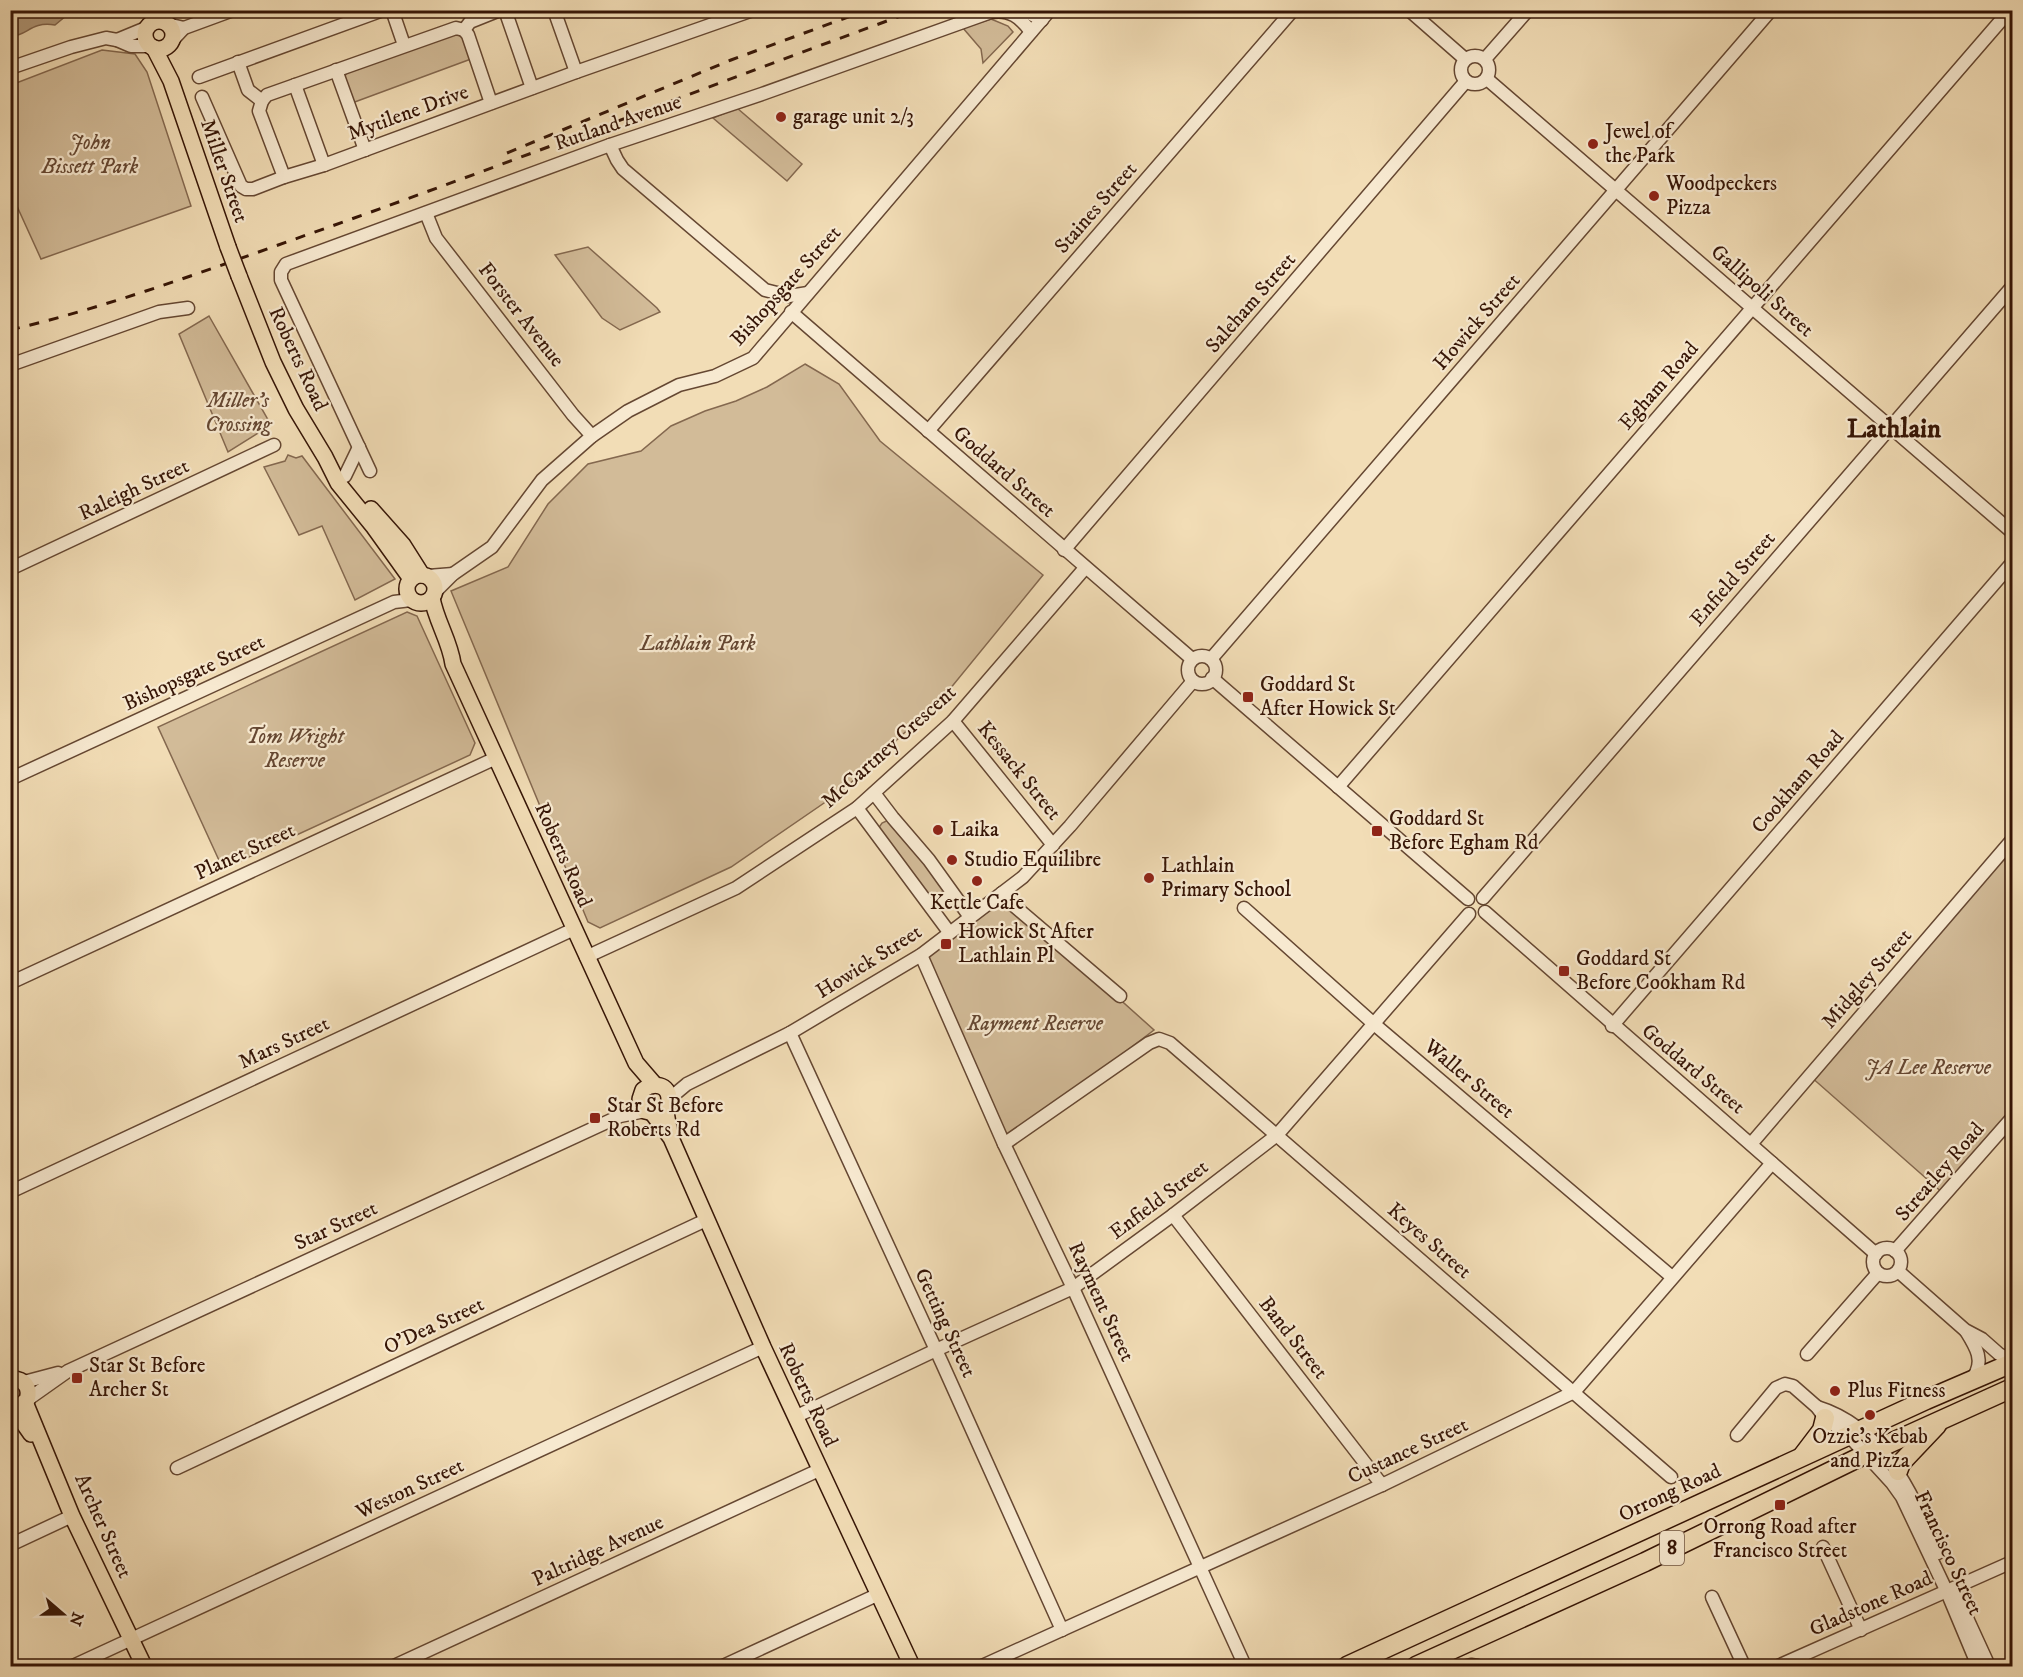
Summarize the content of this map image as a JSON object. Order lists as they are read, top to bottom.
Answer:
{
  "streets": {
    "highway": ["Orrong Road", "8"],
    "main road": ["Miller Street", "Roberts Road", "Archer Street"],
    "street": [
      "Mytilene Drive",
      "Rutland Avenue",
      "Staines Street",
      "Bishopsgate Street",
      "Gallipoli Street",
      "Saleham Street",
      "Forster Avenue",
      "Howick Street",
      "Egham Road",
      "Goddard Street",
      "Raleigh Street",
      "Enfield Street",
      "McCartney Crescent",
      "Kessack Street",
      "Cookham Road",
      "Planet Street",
      "Midgley Street",
      "Mars Street",
      "Waller Street",
      "Streatley Road",
      "Star Street",
      "Keyes Street",
      "Rayment Street",
      "Getting Street",
      "O'Dea Street",
      "Band Street",
      "Custance Street",
      "Weston Street",
      "Paltridge Avenue",
      "Francisco Street",
      "Gladstone Road"
    ]
  },
  "crossings": [
    ["Mytilene Drive", "Miller Street"],
    ["Rutland Avenue", "Bishopsgate Street"],
    ["Rutland Avenue", "Forster Avenue"],
    ["Rutland Avenue", "Roberts Road"],
    ["Miller Street", "Roberts Road"],
    ["Staines Street", "Goddard Street"],
    ["Bishopsgate Street", "Forster Avenue"],
    ["Bishopsgate Street", "Roberts Road"],
    ["Bishopsgate Street", "Goddard Street"],
    ["Gallipoli Street", "Saleham Street"],
    ["Gallipoli Street", "Howick Street"],
    ["Gallipoli Street", "Egham Road"],
    ["Gallipoli Street", "Enfield Street"],
    ["Saleham Street", "Goddard Street"],
    ["Howick Street", "Roberts Road"],
    ["Howick Street", "Goddard Street"],
    ["Howick Street", "Kessack Street"],
    ["Howick Street", "Star Street"],
    ["Howick Street", "Rayment Street"],
    ["Howick Street", "Getting Street"],
    ["Roberts Road", "Enfield Street"],
    ["Roberts Road", "McCartney Crescent"],
    ["Roberts Road", "Planet Street"],
    ["Roberts Road", "Mars Street"],
    ["Roberts Road", "Star Street"],
    ["Roberts Road", "O'Dea Street"],
    ["Roberts Road", "Weston Street"],
    ["Roberts Road", "Paltridge Avenue"],
    ["Goddard Street", "Enfield Street"],
    ["Goddard Street", "McCartney Crescent"],
    ["Goddard Street", "Cookham Road"],
    ["Goddard Street", "Midgley Street"],
    ["Goddard Street", "Streatley Road"],
    ["Goddard Street", "Custance Street"],
    ["Enfield Street", "Waller Street"],
    ["Enfield Street", "Keyes Street"],
    ["Enfield Street", "Rayment Street"],
    ["Enfield Street", "Getting Street"],
    ["Enfield Street", "Band Street"],
    ["McCartney Crescent", "Kessack Street"],
    ["Waller Street", "Custance Street"],
    ["Star Street", "Archer Street"],
    ["Keyes Street", "Rayment Street"],
    ["Keyes Street", "Custance Street"],
    ["Rayment Street", "Custance Street"],
    ["Getting Street", "Custance Street"],
    ["Band Street", "Custance Street"],
    ["Weston Street", "Archer Street"],
    ["Orrong Road", "Francisco Street"],
    ["8", "Francisco Street"],
    ["Francisco Street", "Gladstone Road"]
  ],
  "districts": ["Lathlain"],
  "parks": [
    "John Bissett Park",
    "Miller's Crossing",
    "Lathlain Park",
    "Tom Wright Reserve",
    "Rayment Reserve",
    "JA Lee Reserve"
  ],
  "places": {
    "other": [
      "garage unit 2/3",
      "Jewel of the Park",
      "Woodpeckers Pizza",
      "Laika",
      "Studio Equilibre",
      "Lathlain Primary School",
      "Kettle Cafe",
      "Plus Fitness",
      "Ozzie's Kebab and Pizza"
    ],
    "transit": [
      "Goddard St After Howick St",
      "Goddard St Before Egham Rd",
      "Howick St After Lathlain Pl",
      "Goddard St Before Cookham Rd",
      "Star St Before Roberts Rd",
      "Star St Before Archer St",
      "Orrong Road after Francisco Street"
    ]
  },
  "north": "right"
}
